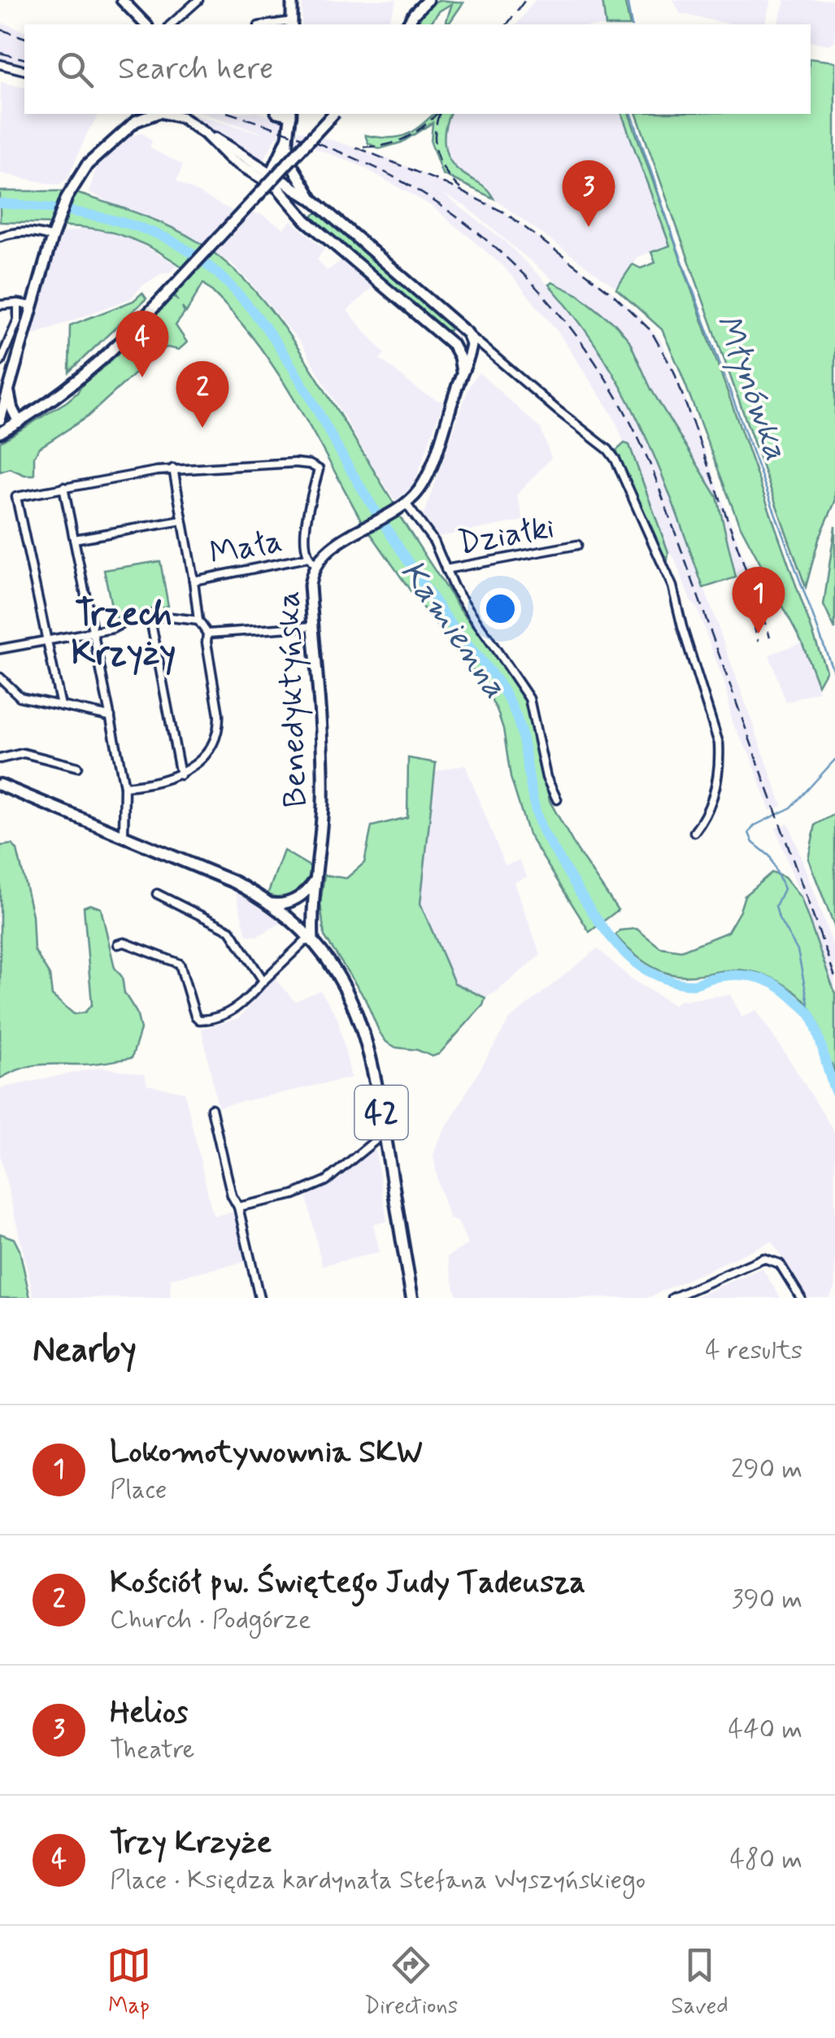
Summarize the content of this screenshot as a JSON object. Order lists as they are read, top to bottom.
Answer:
{
  "streets": {
    "main road": ["42"],
    "street": ["Działki", "Mała", "Benedyktyńska"]
  },
  "crossings": [
    ["Działki", "Benedyktyńska"],
    ["Mała", "Benedyktyńska"],
    ["Benedyktyńska", "42"]
  ],
  "districts": ["Trzech Krzyży"],
  "water": ["Młynówka", "Kamienna"],
  "page": {
    "search": "Search here",
    "pins": [
      "3",
      "4",
      "2",
      "1"
    ],
    "heading": ["Nearby", "4 results"],
    "list": [
      {
        "mark": "1",
        "name": "Lokomotywownia SKW",
        "note": "Place",
        "value": "290 m"
      },
      {
        "mark": "2",
        "name": "Kościół pw. Świętego Judy Tadeusza",
        "note": "Church · Podgórze",
        "value": "390 m"
      },
      {
        "mark": "3",
        "name": "Helios",
        "note": "Theatre",
        "value": "440 m"
      },
      {
        "mark": "4",
        "name": "Trzy Krzyże",
        "note": "Place · Księdza kardynała Stefana Wyszyńskiego",
        "value": "480 m"
      }
    ],
    "nav": ["Map", "Directions", "Saved"]
  }
}
